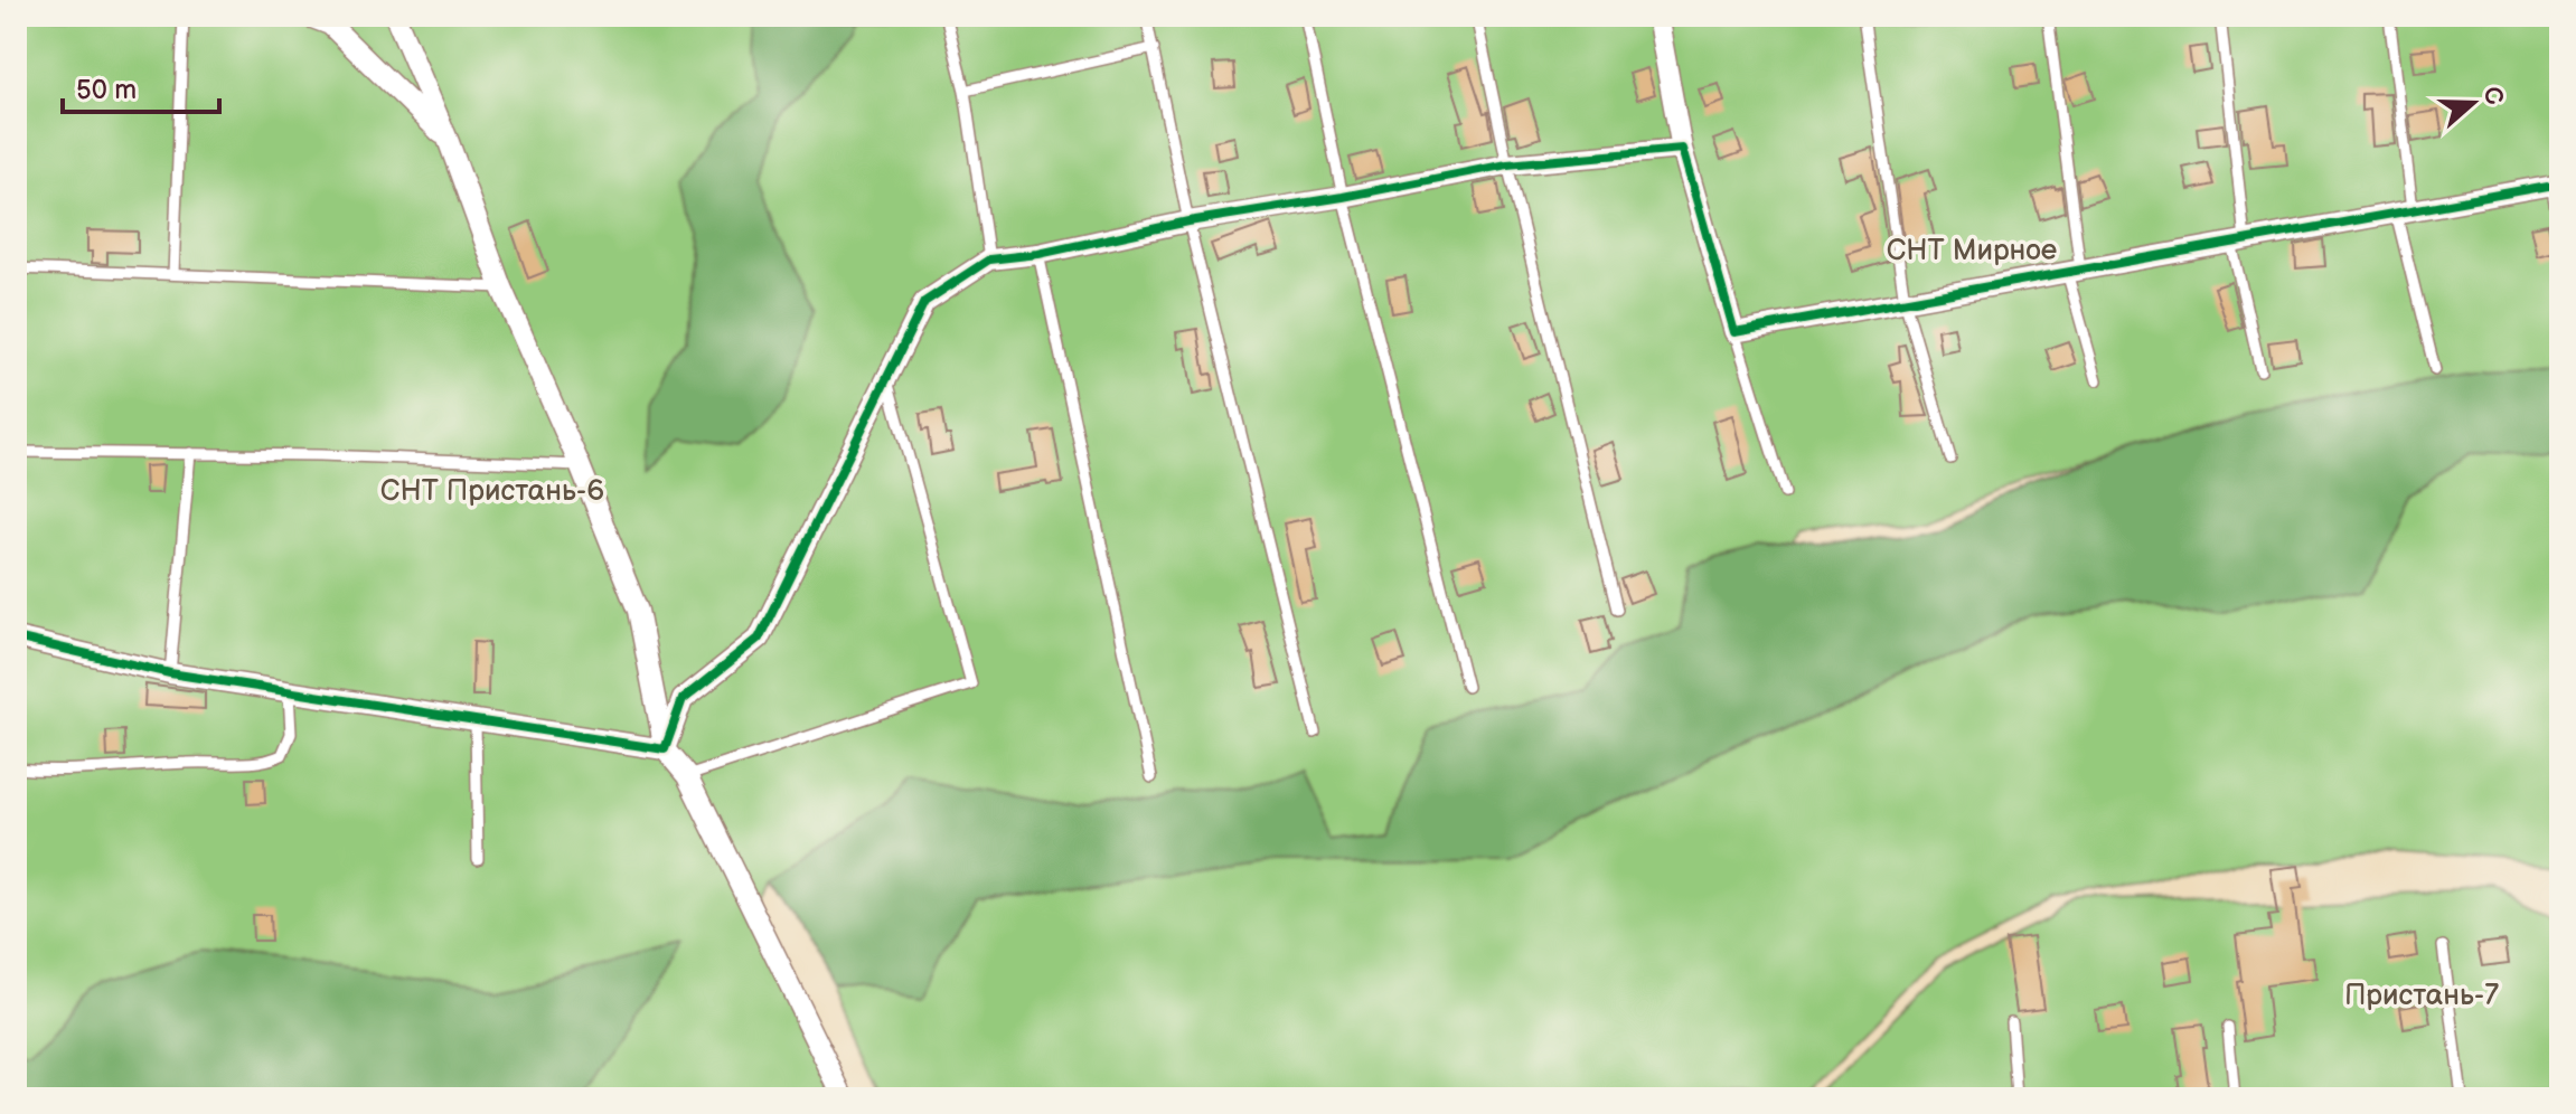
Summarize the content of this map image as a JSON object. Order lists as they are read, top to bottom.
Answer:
{
  "parks": ["СНТ Мирное", "СНТ Пристань-6", "Пристань-7"],
  "scale_bar": "50 m",
  "north": "right"
}
